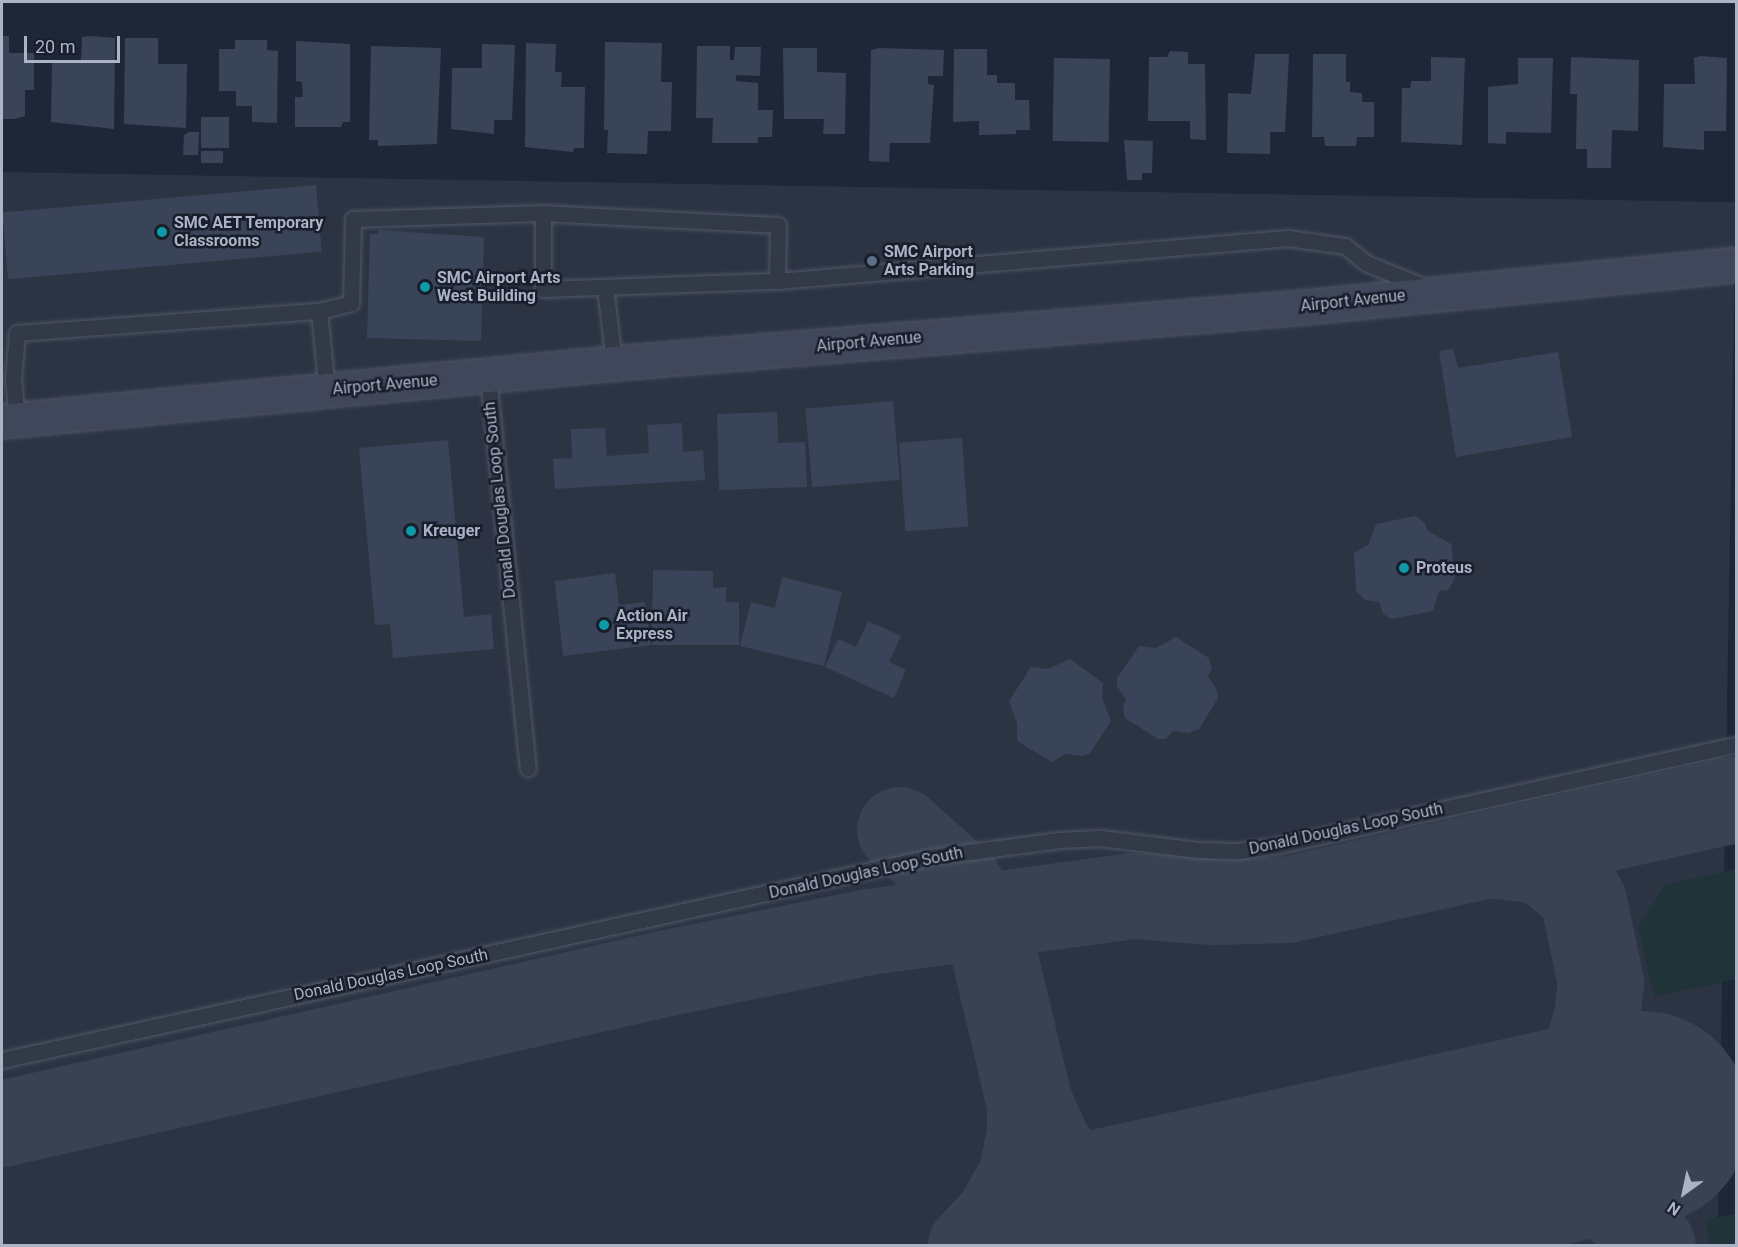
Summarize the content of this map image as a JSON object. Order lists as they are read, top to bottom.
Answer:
{
  "streets": {
    "street": ["Airport Avenue"],
    "lane": ["Donald Douglas Loop South"]
  },
  "crossings": [
    ["Airport Avenue", "Donald Douglas Loop South"]
  ],
  "places": [
    "SMC AET Temporary Classrooms",
    "SMC Airport Arts Parking",
    "SMC Airport Arts West Building",
    "Kreuger",
    "Proteus",
    "Action Air Express"
  ],
  "scale_bar": "20 m",
  "north": "bottom left"
}
